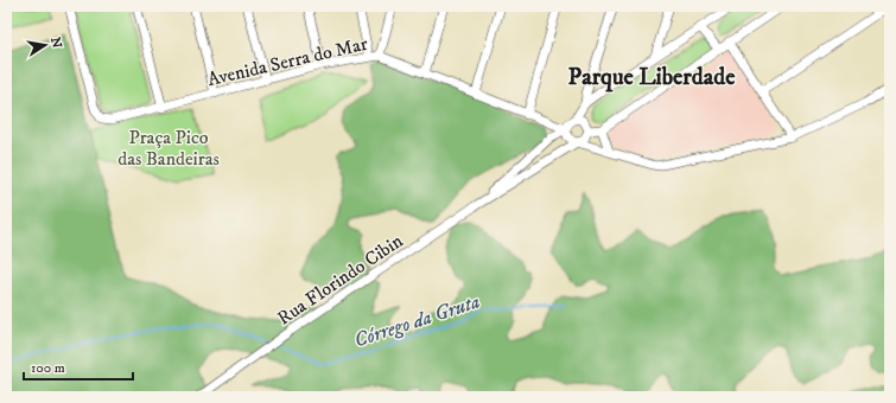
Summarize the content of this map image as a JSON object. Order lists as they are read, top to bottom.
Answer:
{
  "streets": {
    "street": ["Avenida Serra do Mar", "Rua Florindo Cibin"]
  },
  "crossings": [
    ["Avenida Serra do Mar", "Rua Florindo Cibin"]
  ],
  "districts": ["Parque Liberdade"],
  "water": ["Córrego da Gruta"],
  "parks": ["Praça Pico das Bandeiras"],
  "scale_bar": "100 m",
  "north": "right"
}
